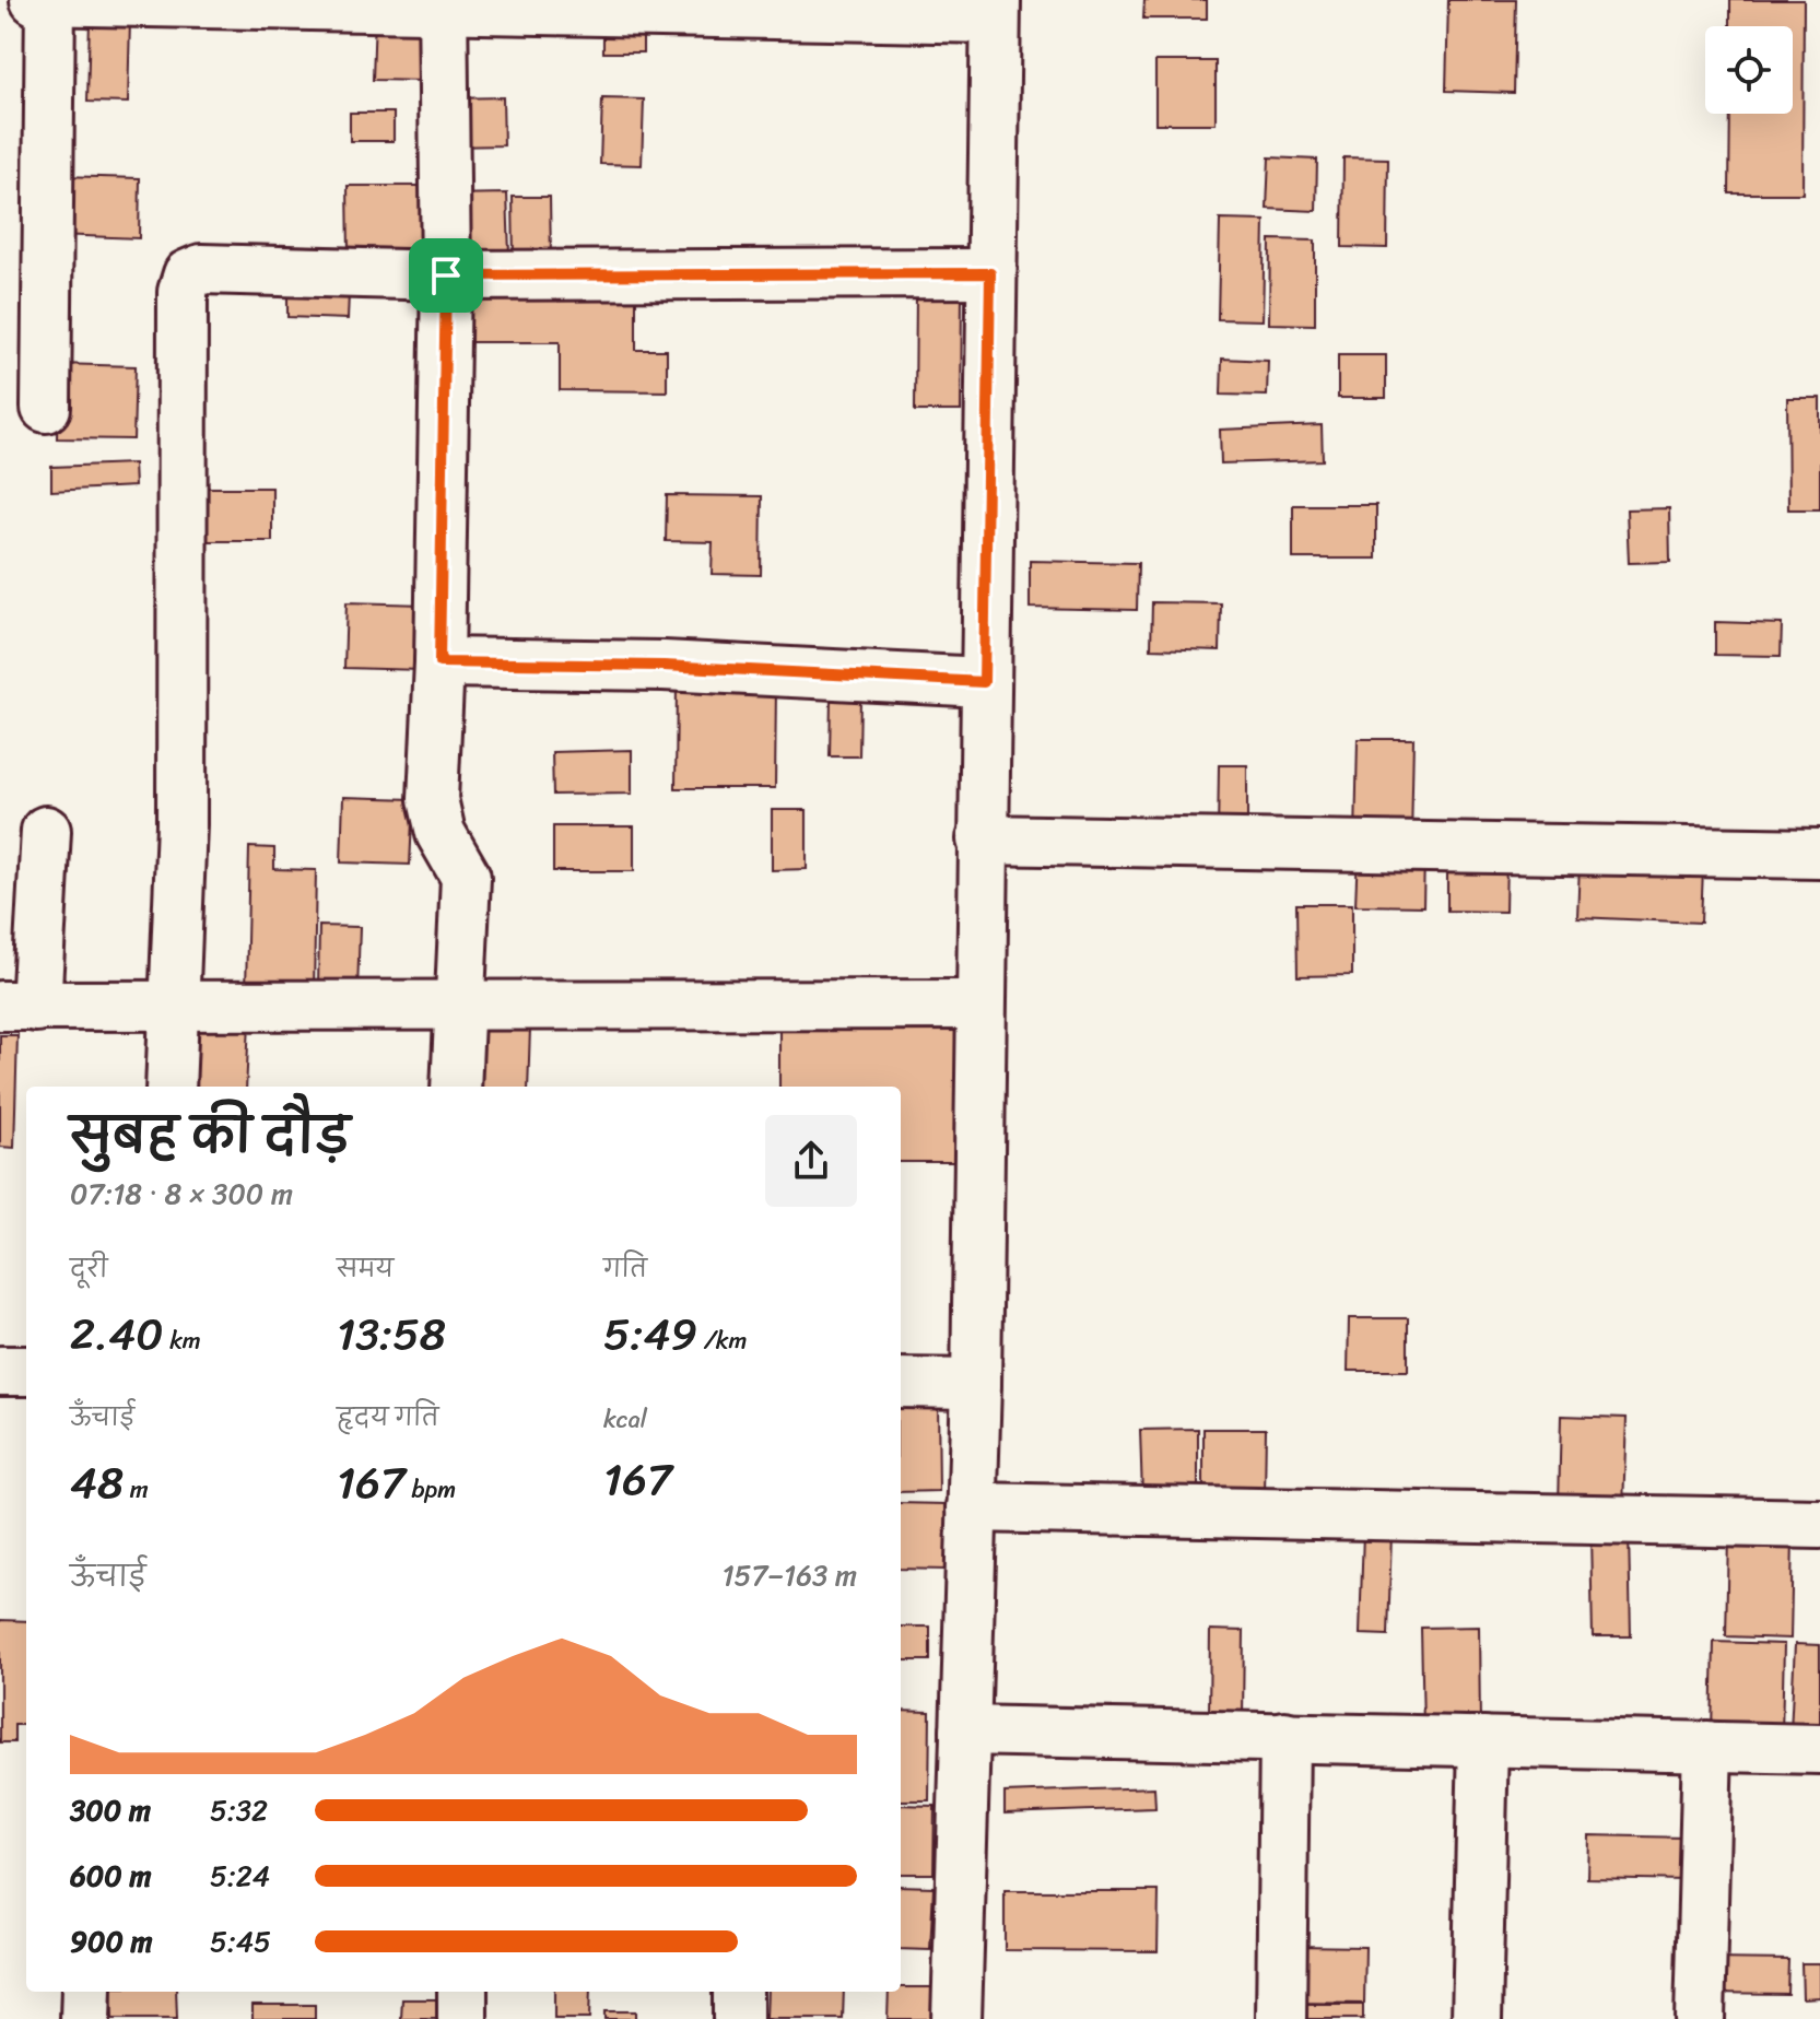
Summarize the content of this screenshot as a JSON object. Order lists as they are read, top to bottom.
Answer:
{
  "page": {
    "heading": ["सुबह की दौड़", "07:18 · 8 × 300 m"],
    "stats": [
      ["दूरी", "2.40 km"],
      ["समय", "13:58"],
      ["गति", "5:49 /km"],
      ["ऊँचाई", "48 m"],
      ["हृदय गति", "167 bpm"],
      ["kcal", "167"]
    ],
    "chart": ["ऊँचाई", "157–163 m"],
    "list": [
      {
        "name": "300 m",
        "note": "5:32"
      },
      {
        "name": "600 m",
        "note": "5:24"
      },
      {
        "name": "900 m",
        "note": "5:45"
      }
    ]
  }
}
